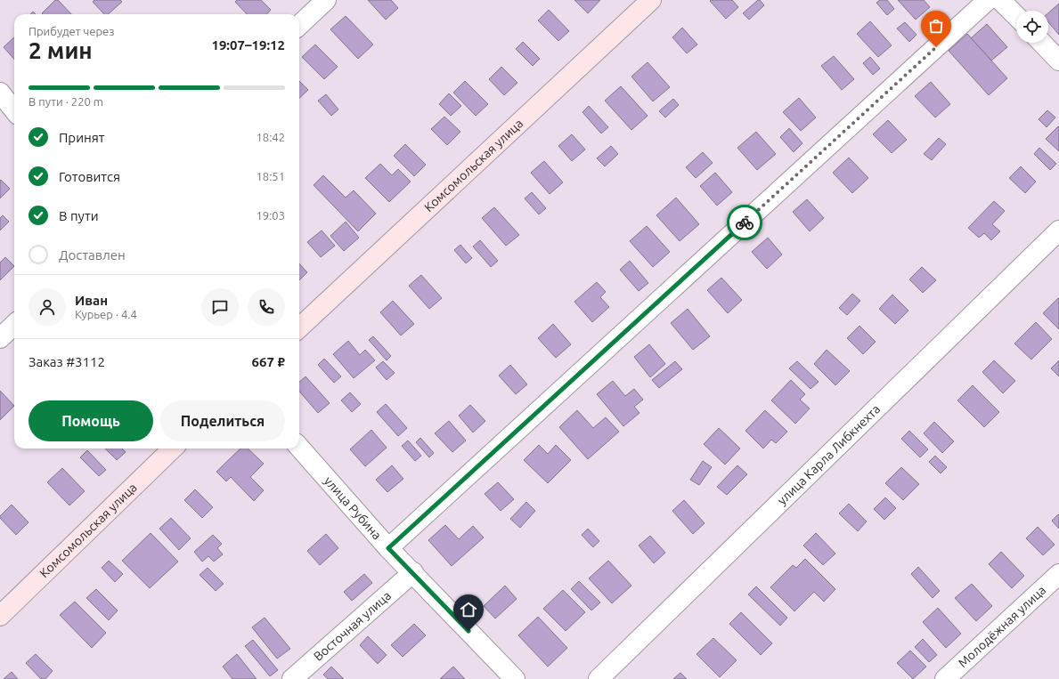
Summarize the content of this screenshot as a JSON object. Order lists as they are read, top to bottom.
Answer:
{
  "streets": {
    "street": [
      "Комсомольская улица",
      "улица Карла Либкнехта",
      "улица Рубина",
      "Восточная улица",
      "Молодёжная улица"
    ]
  },
  "crossings": [
    ["улица Рубина", "Восточная улица"]
  ],
  "page": {
    "heading": ["2 мин", "Прибудет через", "19:07–19:12"],
    "panel": [
      "Иван",
      "Курьер · 4.4",
      "Заказ #3112",
      "667 ₽"
    ],
    "bar": "В пути · 220 m",
    "list": [
      ["Принят", "18:42"],
      ["Готовится", "18:51"],
      ["В пути", "19:03"],
      "Доставлен"
    ],
    "buttons": ["Помощь", "Поделиться"]
  }
}
